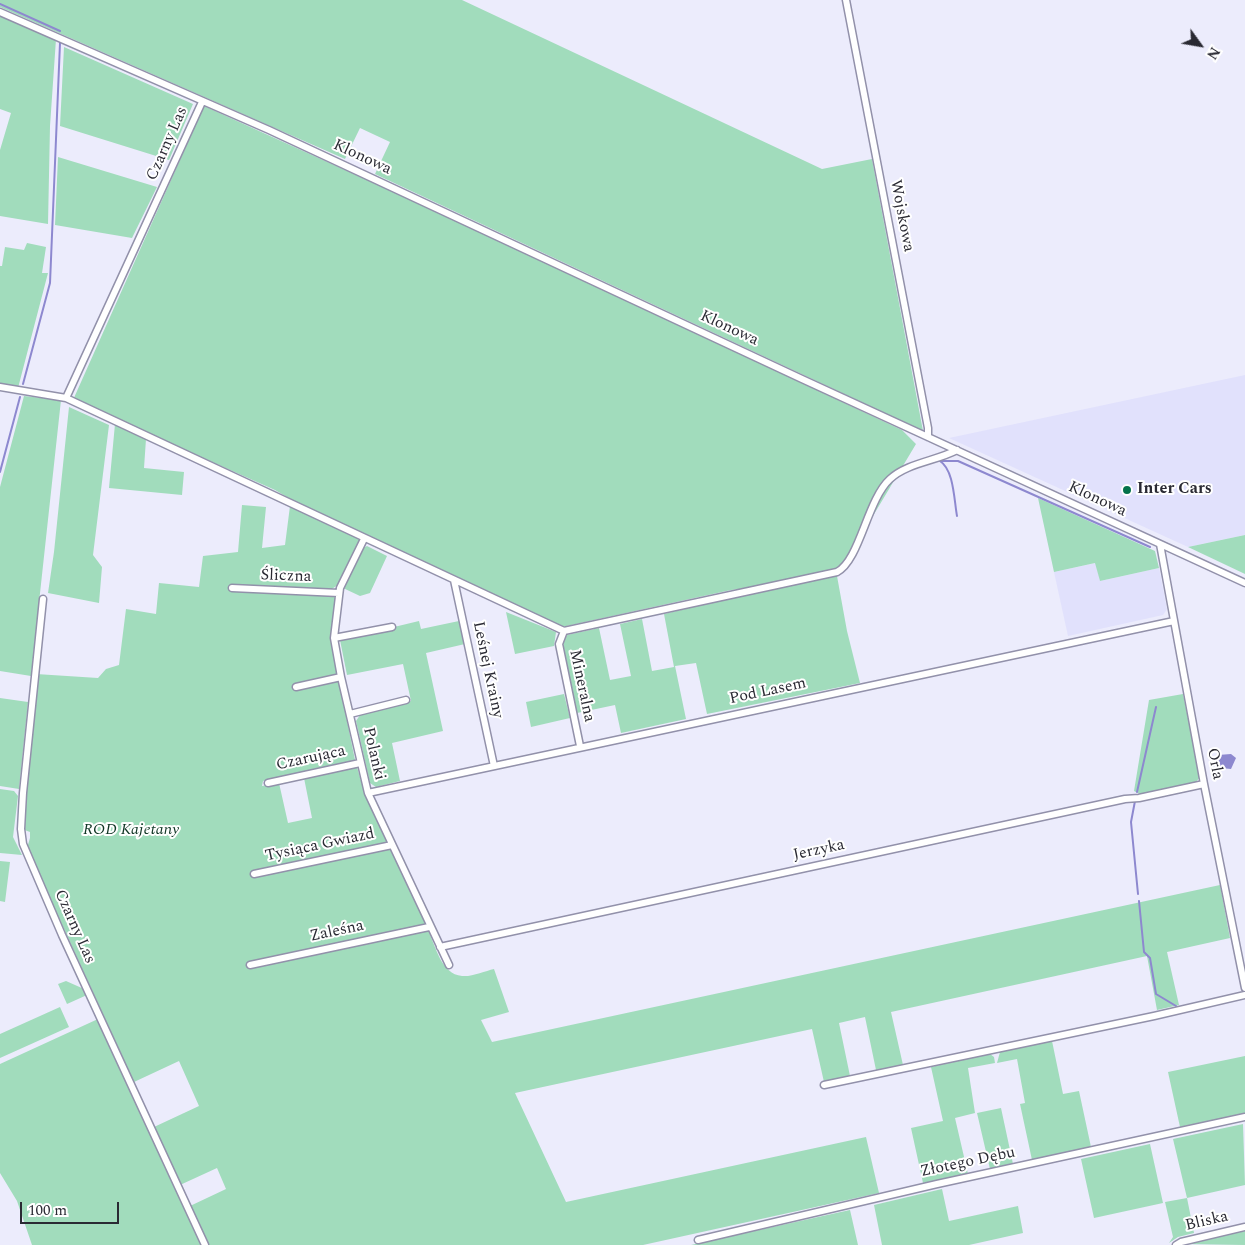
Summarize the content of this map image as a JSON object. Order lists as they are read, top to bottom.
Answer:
{
  "streets": {
    "street": [
      "Czarny Las",
      "Klonowa",
      "Wojskowa",
      "Śliczna",
      "Leśnej Krainy",
      "Mineralna",
      "Pod Lasem",
      "Polanki",
      "Czarująca",
      "Orla",
      "Tysiąca Gwiazd",
      "Jerzyka",
      "Zaleśna",
      "Złotego Dębu",
      "Bliska"
    ]
  },
  "crossings": [
    ["Czarny Las", "Klonowa"],
    ["Klonowa", "Wojskowa"],
    ["Klonowa", "Orla"],
    ["Śliczna", "Polanki"],
    ["Leśnej Krainy", "Pod Lasem"],
    ["Mineralna", "Pod Lasem"],
    ["Pod Lasem", "Polanki"],
    ["Pod Lasem", "Orla"],
    ["Polanki", "Czarująca"],
    ["Polanki", "Tysiąca Gwiazd"],
    ["Polanki", "Jerzyka"],
    ["Polanki", "Zaleśna"],
    ["Orla", "Jerzyka"]
  ],
  "parks": ["ROD Kajetany"],
  "places": ["Inter Cars"],
  "scale_bar": "100 m",
  "north": "bottom right"
}
